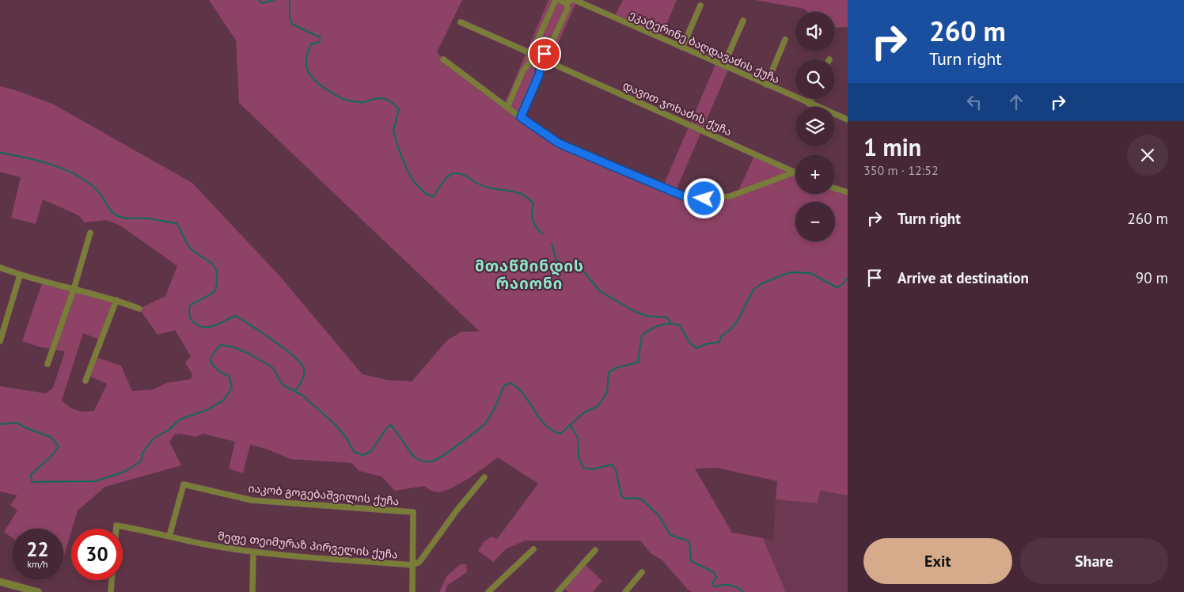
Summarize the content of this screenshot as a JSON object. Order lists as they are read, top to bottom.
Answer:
{
  "streets": {
    "street": [
      "ეკატერინე ბაღდავაძის ქუჩა",
      "დავით ჯოხაძის ქუჩა",
      "იაკობ გოგებაშვილის ქუჩა",
      "მეფე თეიმურაზ პირველის ქუჩა"
    ]
  },
  "crossings": [
    ["იაკობ გოგებაშვილის ქუჩა", "მეფე თეიმურაზ პირველის ქუჩა"]
  ],
  "districts": ["მთაწმინდის რაიონი"],
  "page": {
    "turn": ["260 m", "Turn right"],
    "map_buttons": ["+", "−"],
    "heading": ["1 min", "350 m · 12:52"],
    "list": [
      {
        "name": "Turn right",
        "value": "260 m"
      },
      {
        "name": "Arrive at destination",
        "value": "90 m"
      }
    ],
    "speed": "22 km/h",
    "limit": "30",
    "buttons": ["Exit", "Share"]
  }
}
